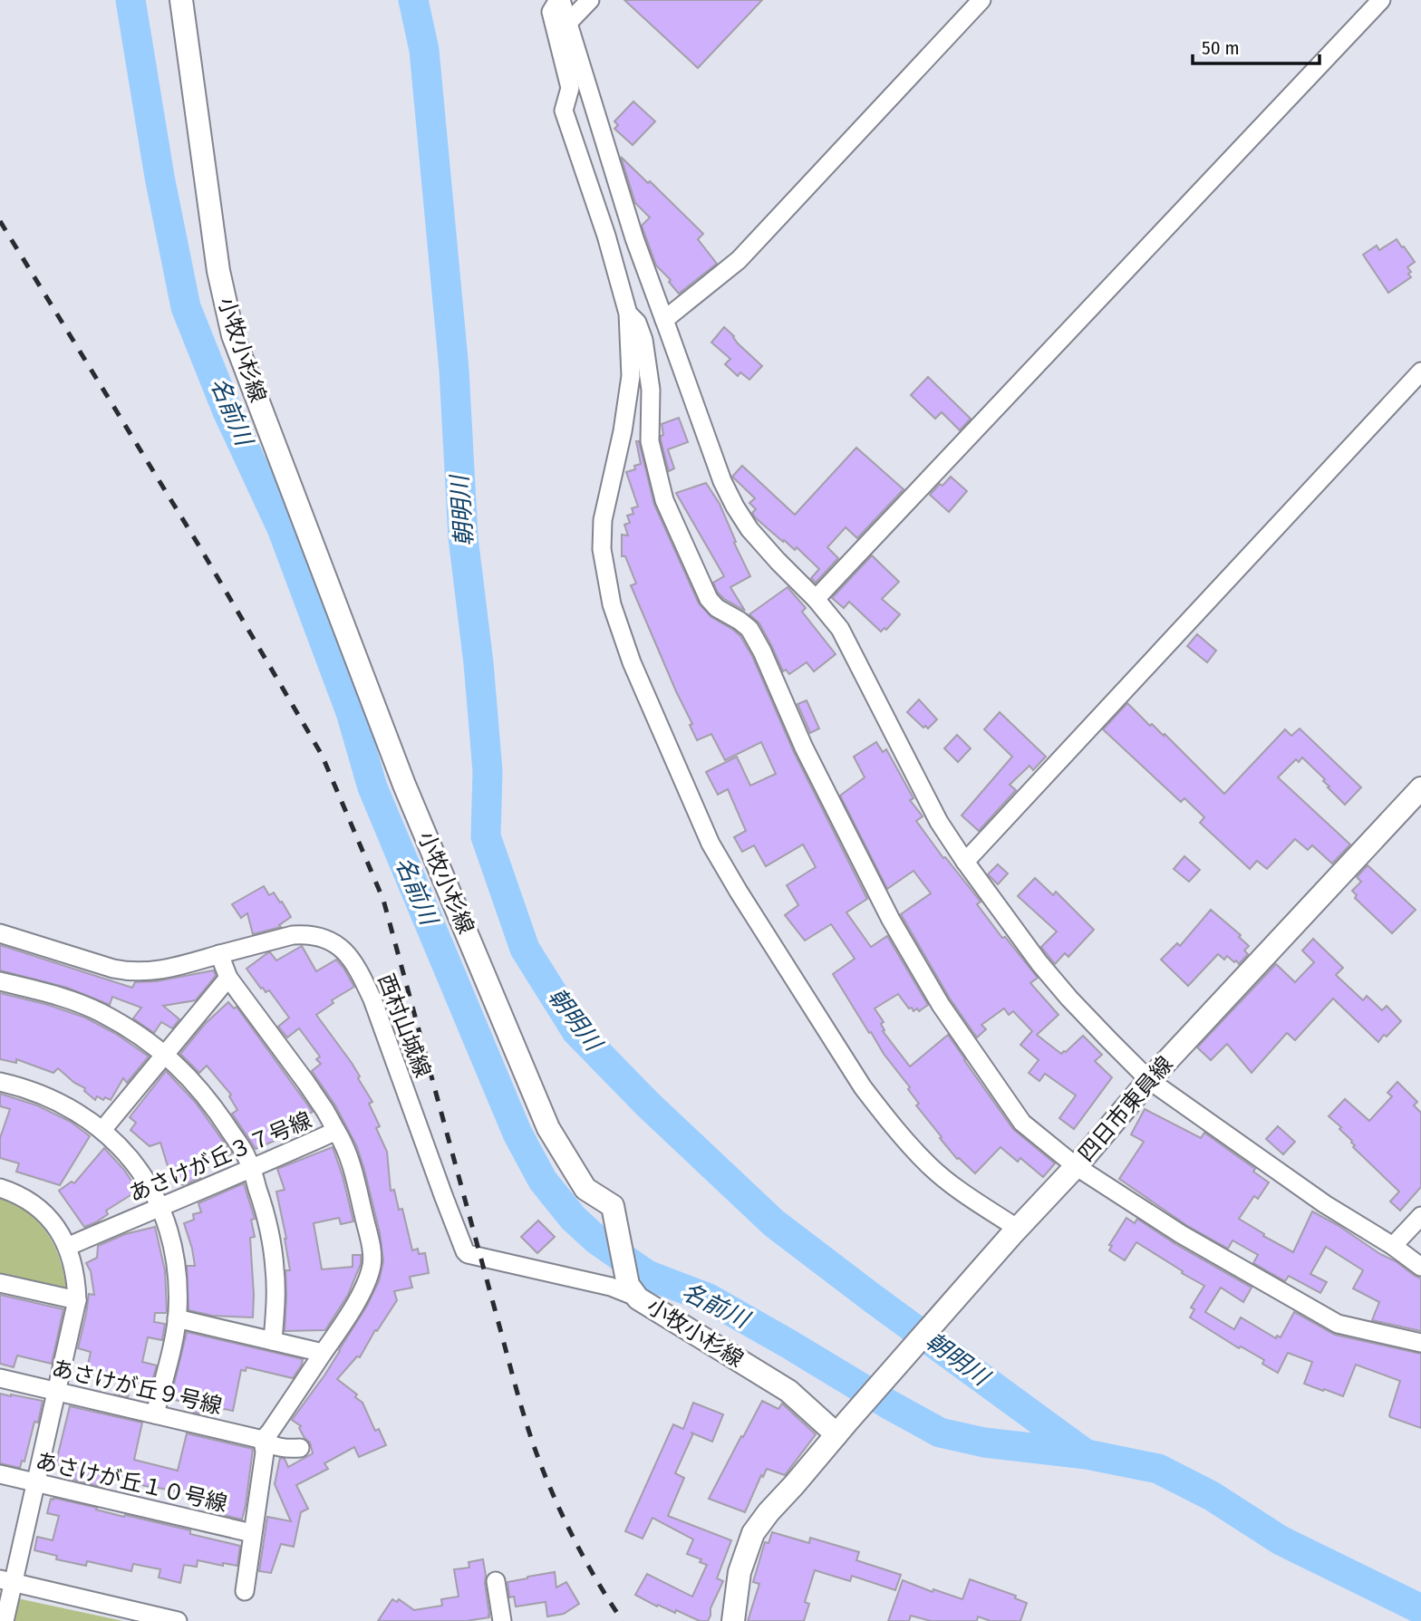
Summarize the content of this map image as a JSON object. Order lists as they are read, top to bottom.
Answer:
{
  "streets": {
    "main road": ["小牧小杉線", "四日市東員線"],
    "street": [
      "西村山城線",
      "あさけが丘３７号線",
      "あさけが丘９号線",
      "あさけが丘１０号線"
    ]
  },
  "crossings": [
    ["小牧小杉線", "西村山城線"],
    ["小牧小杉線", "四日市東員線"],
    ["西村山城線", "あさけが丘３７号線"]
  ],
  "water": ["名前川", "朝明川"],
  "scale_bar": "50 m"
}
